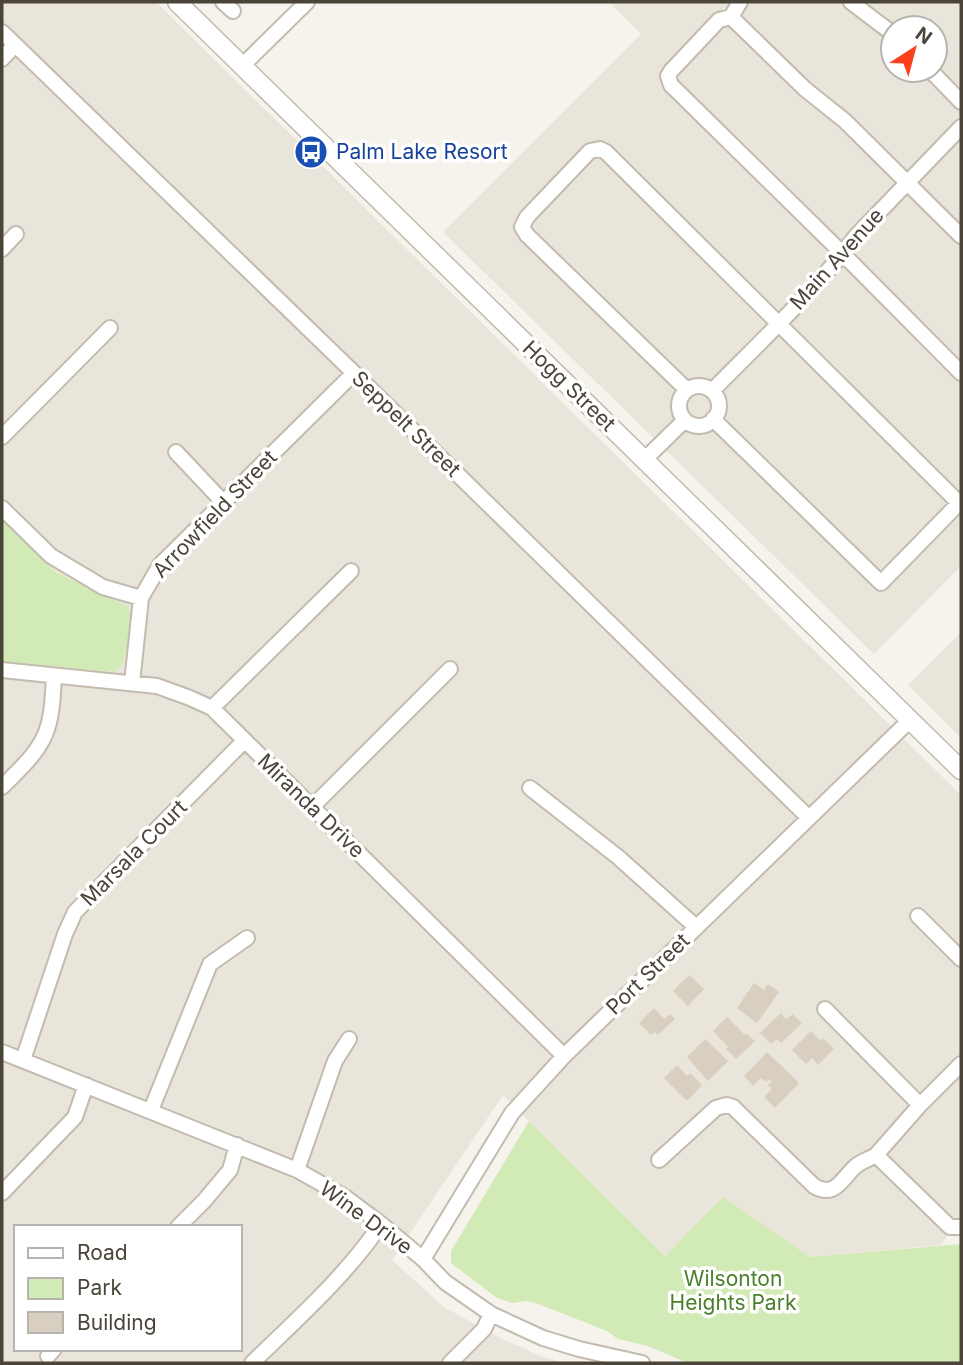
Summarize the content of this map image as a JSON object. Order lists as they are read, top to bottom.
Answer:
{
  "streets": {
    "street": [
      "Main Avenue",
      "Hogg Street",
      "Seppelt Street",
      "Arrowfield Street",
      "Miranda Drive",
      "Marsala Court",
      "Port Street",
      "Wine Drive"
    ]
  },
  "crossings": [
    ["Hogg Street", "Port Street"],
    ["Seppelt Street", "Arrowfield Street"],
    ["Seppelt Street", "Port Street"],
    ["Arrowfield Street", "Miranda Drive"],
    ["Miranda Drive", "Marsala Court"],
    ["Miranda Drive", "Port Street"],
    ["Marsala Court", "Wine Drive"],
    ["Port Street", "Wine Drive"]
  ],
  "parks": ["Wilsonton Heights Park"],
  "places": {
    "bus stop": ["Palm Lake Resort"]
  },
  "legend": ["Road", "Park", "Building"],
  "north": "top right"
}
